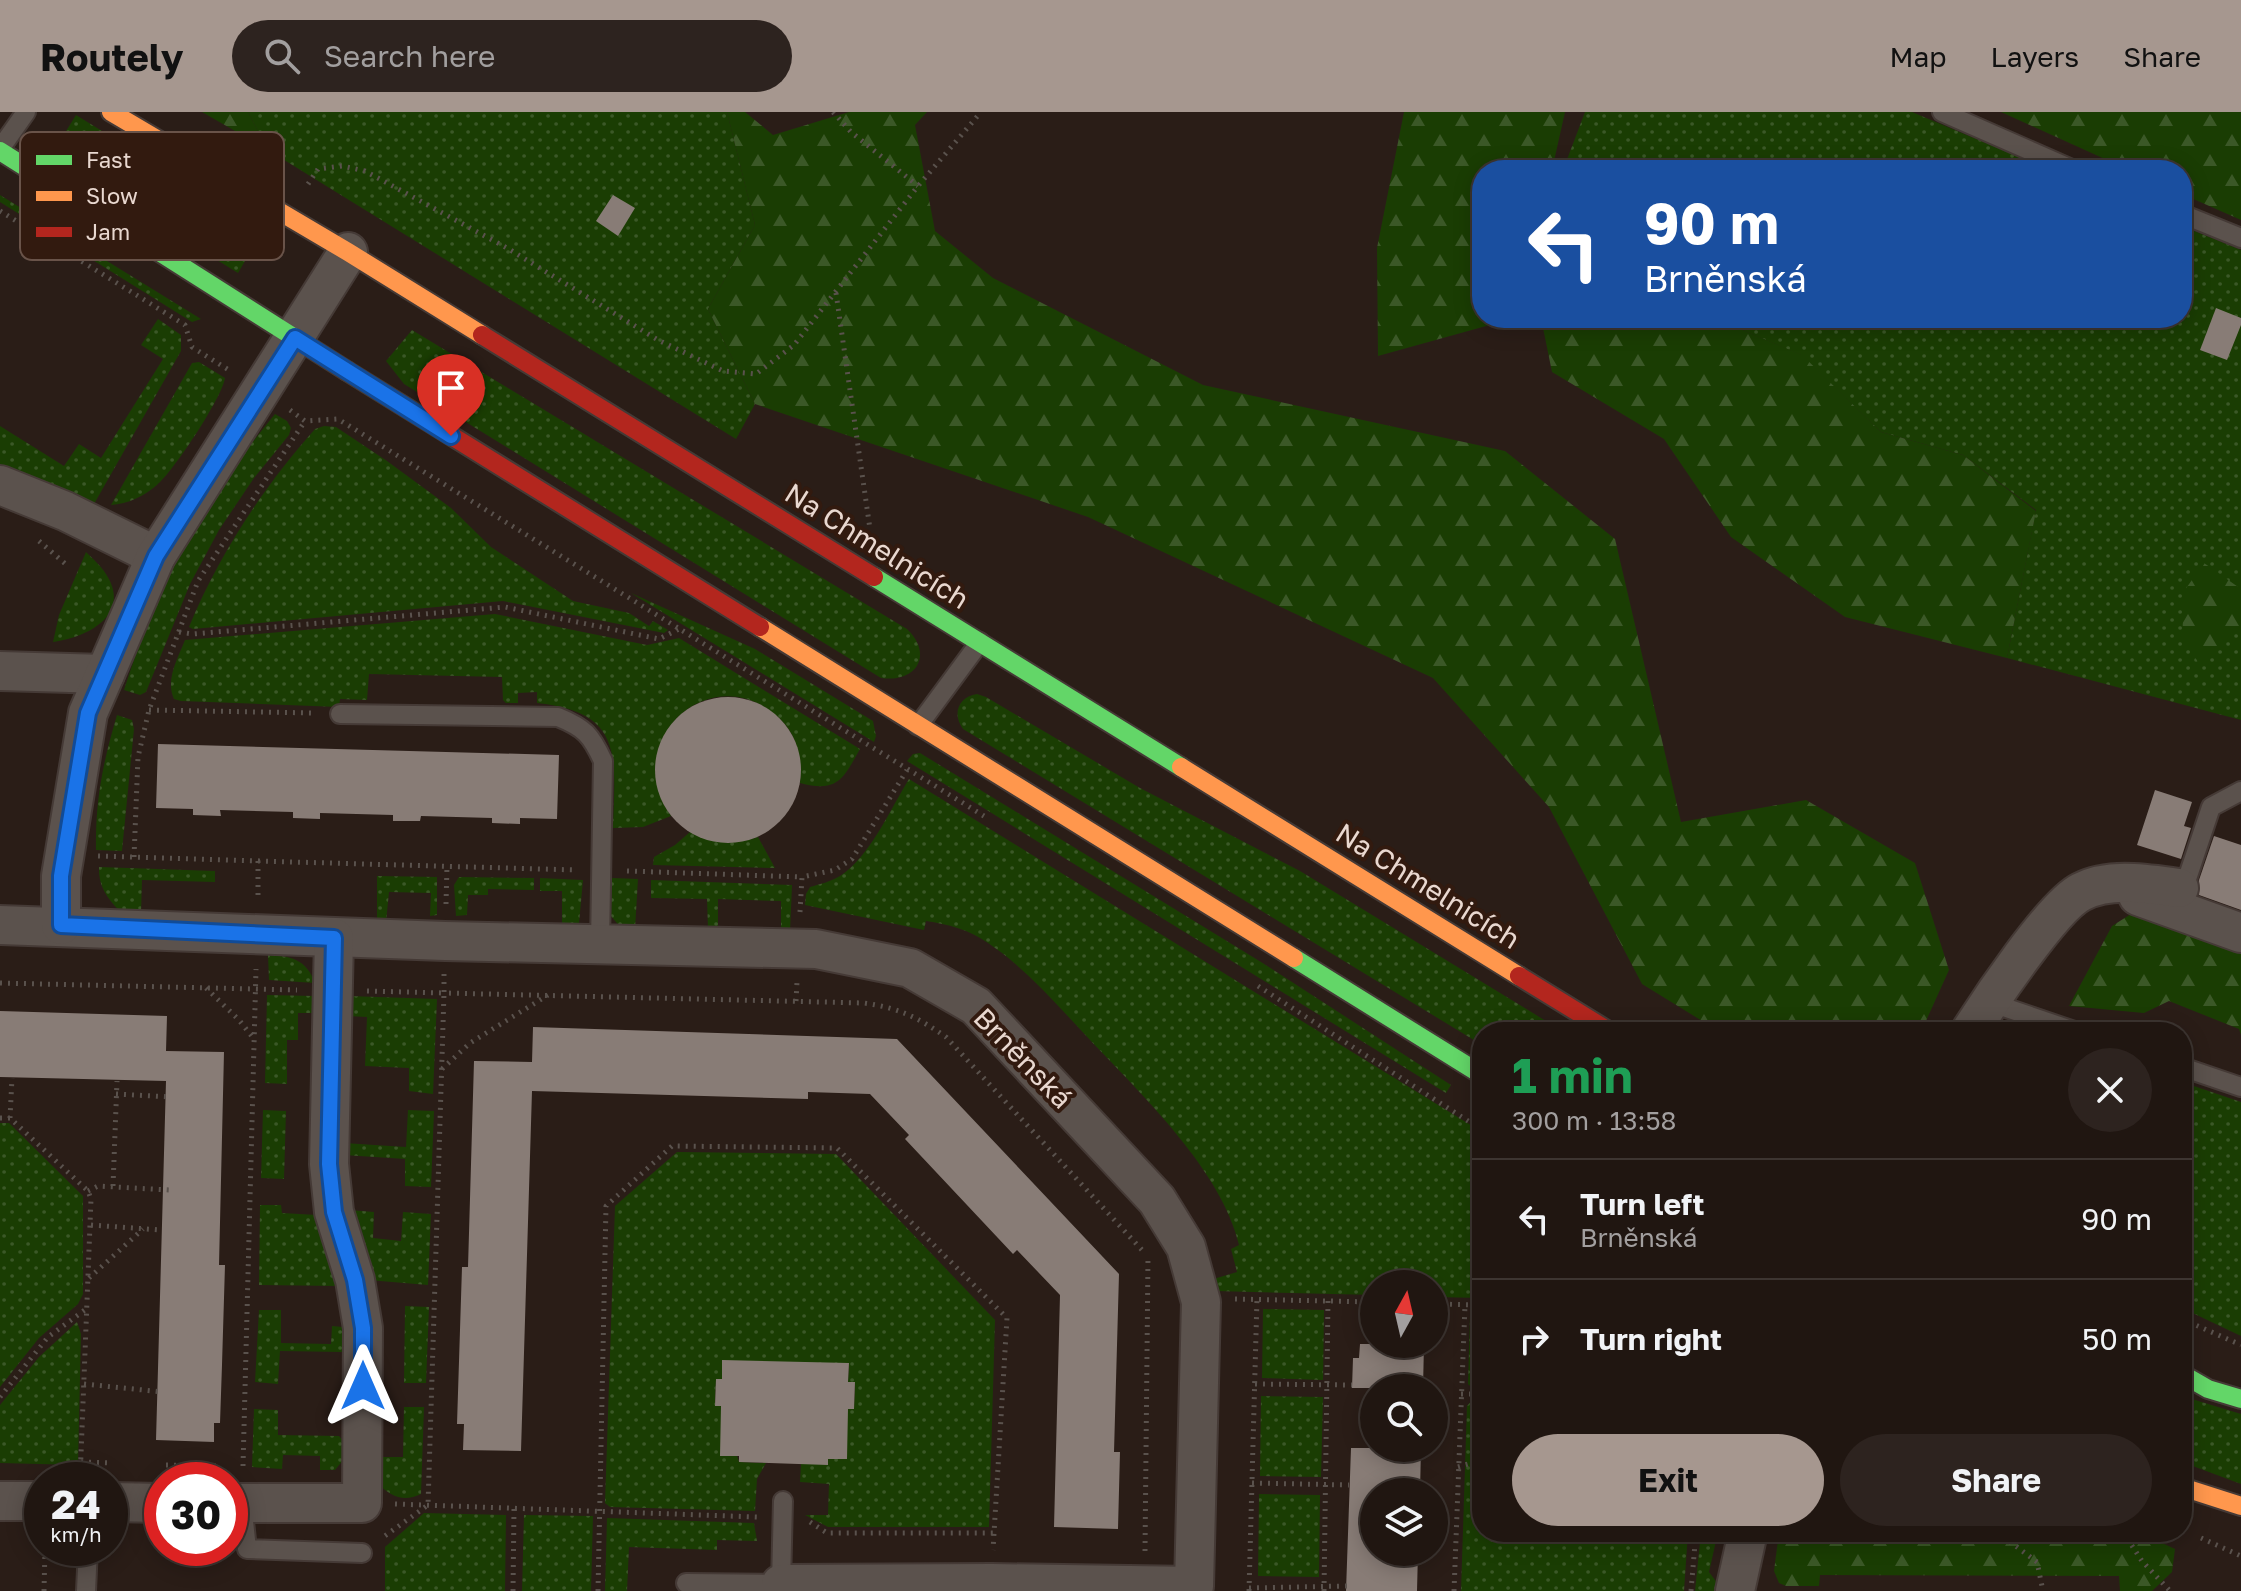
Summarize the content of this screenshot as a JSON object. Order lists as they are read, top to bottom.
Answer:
{
  "streets": {
    "street": ["Na Chmelnicích", "Brněnská"]
  },
  "legend": ["Fast", "Slow", "Jam"],
  "north": "top",
  "page": {
    "header": "Routely",
    "search": "Search here",
    "nav": ["Map", "Layers", "Share"],
    "turn": ["90 m", "Brněnská"],
    "heading": ["1 min", "300 m · 13:58"],
    "list": [
      {
        "name": "Turn left",
        "note": "Brněnská",
        "value": "90 m"
      },
      {
        "name": "Turn right",
        "value": "50 m"
      }
    ],
    "buttons": ["Exit", "Share"],
    "speed": "24 km/h",
    "limit": "30"
  }
}
